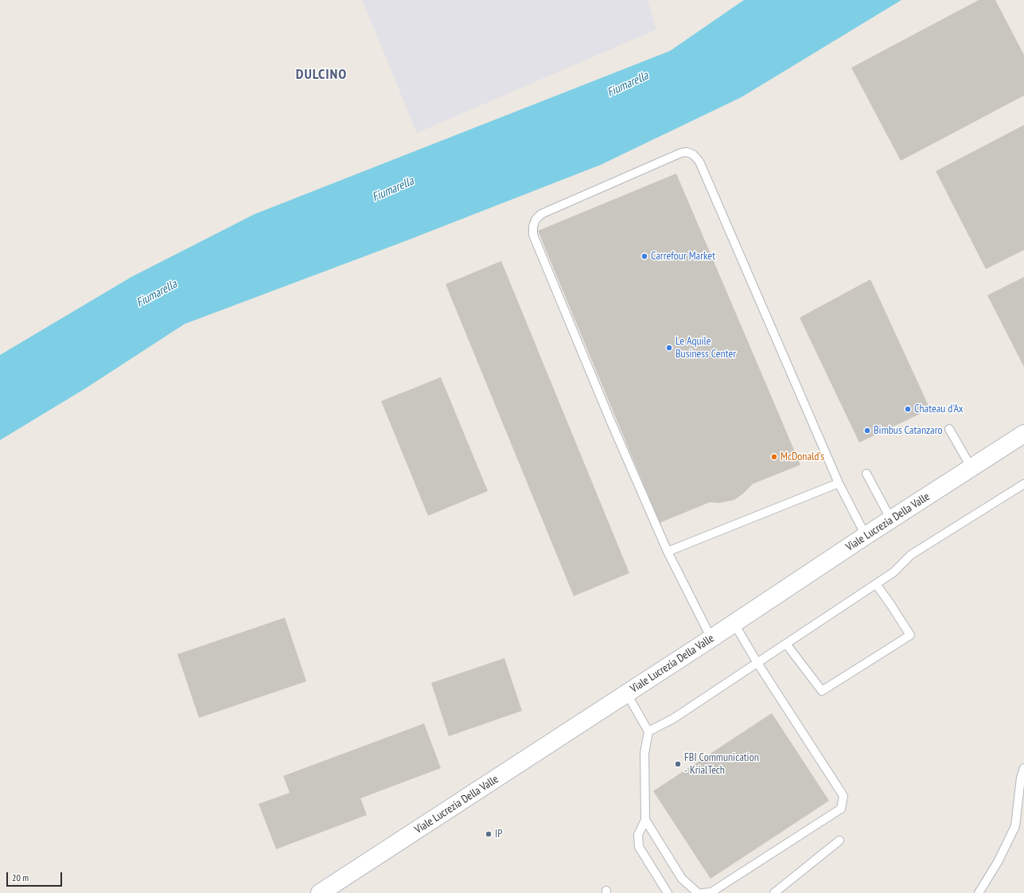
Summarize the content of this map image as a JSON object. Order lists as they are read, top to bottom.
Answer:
{
  "streets": {
    "main road": ["Viale Lucrezia Della Valle"]
  },
  "districts": ["DULCINO"],
  "water": ["Fiumarella"],
  "places": [
    "Carrefour Market",
    "Le Aquile Business Center",
    "Chateau d'Ax",
    "Bimbus Catanzaro",
    "McDonald's",
    "FBI Communication - KrialTech",
    "IP"
  ],
  "scale_bar": "20 m"
}
